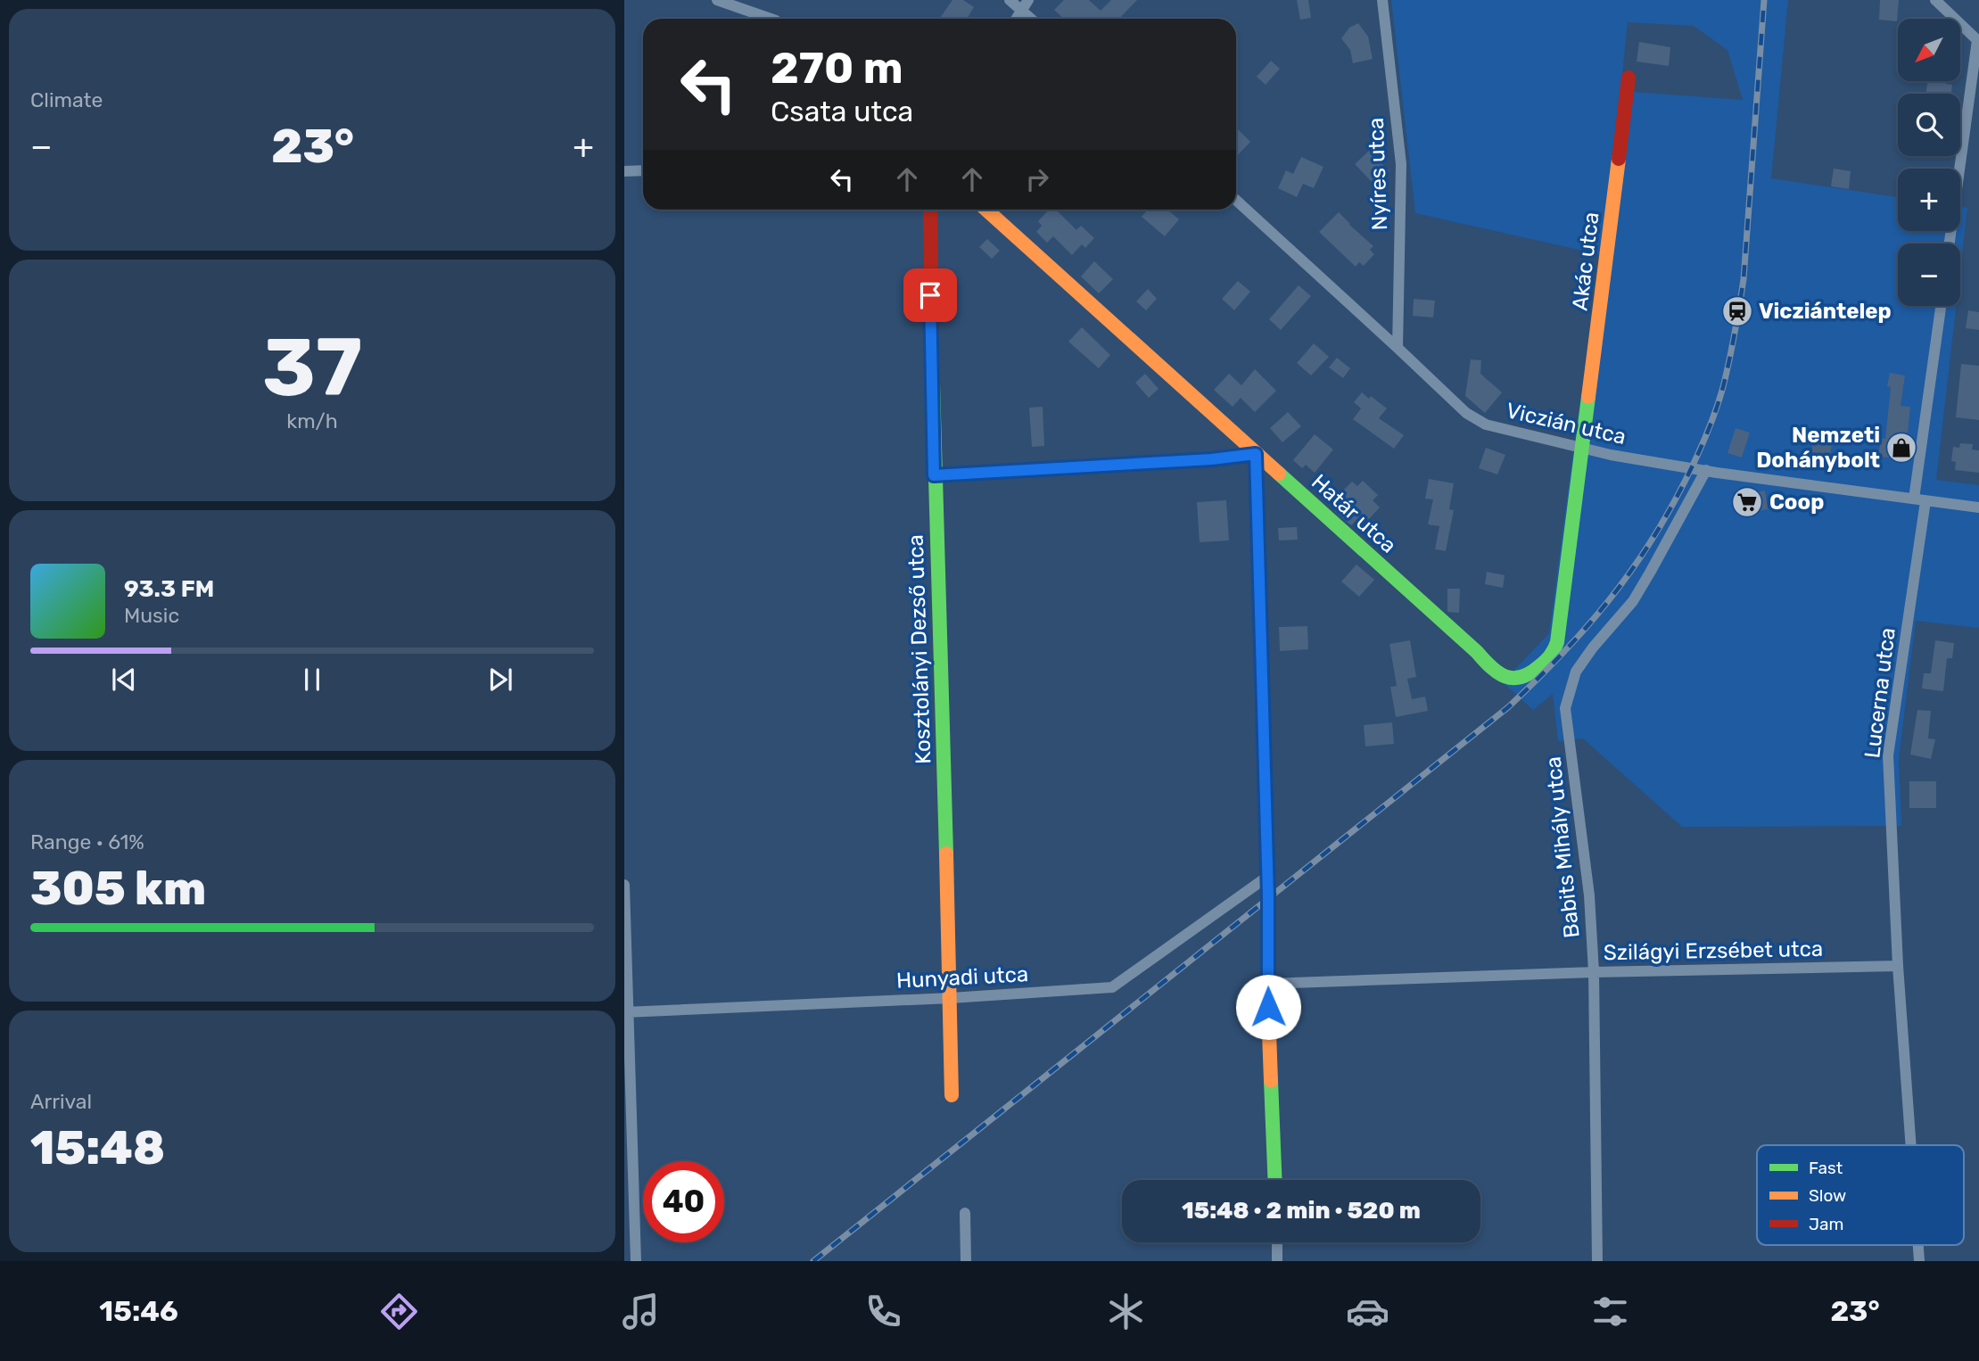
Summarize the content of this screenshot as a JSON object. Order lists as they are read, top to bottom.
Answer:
{
  "streets": {
    "street": [
      "Nyíres utca",
      "Akác utca",
      "Viczián utca",
      "Határ utca",
      "Kosztolányi Dezső utca",
      "Lucerna utca",
      "Babits Mihály utca",
      "Szilágyi Erzsébet utca",
      "Hunyadi utca"
    ]
  },
  "crossings": [
    ["Nyíres utca", "Viczián utca"],
    ["Akác utca", "Viczián utca"],
    ["Akác utca", "Határ utca"],
    ["Viczián utca", "Határ utca"],
    ["Viczián utca", "Lucerna utca"],
    ["Viczián utca", "Babits Mihály utca"],
    ["Kosztolányi Dezső utca", "Hunyadi utca"],
    ["Lucerna utca", "Szilágyi Erzsébet utca"],
    ["Babits Mihály utca", "Szilágyi Erzsébet utca"]
  ],
  "places": {
    "station": ["Vicziántelep"],
    "shop": ["Nemzeti Dohánybolt"],
    "supermarket": ["Coop"]
  },
  "legend": ["Fast", "Slow", "Jam"],
  "north": "bottom left",
  "page": {
    "tile": [
      "Climate",
      ["37", "km/h"],
      ["Range · 61%", "305 km"],
      ["Arrival", "15:48"]
    ],
    "map_buttons": ["+", "−"],
    "turn": ["270 m", "Csata utca"],
    "heat": ["−", "23°", "+"],
    "song": ["93.3 FM", "Music"],
    "limit": "40",
    "trip": "15:48 · 2 min · 520 m",
    "tabs": ["15:46", "23°"]
  }
}
